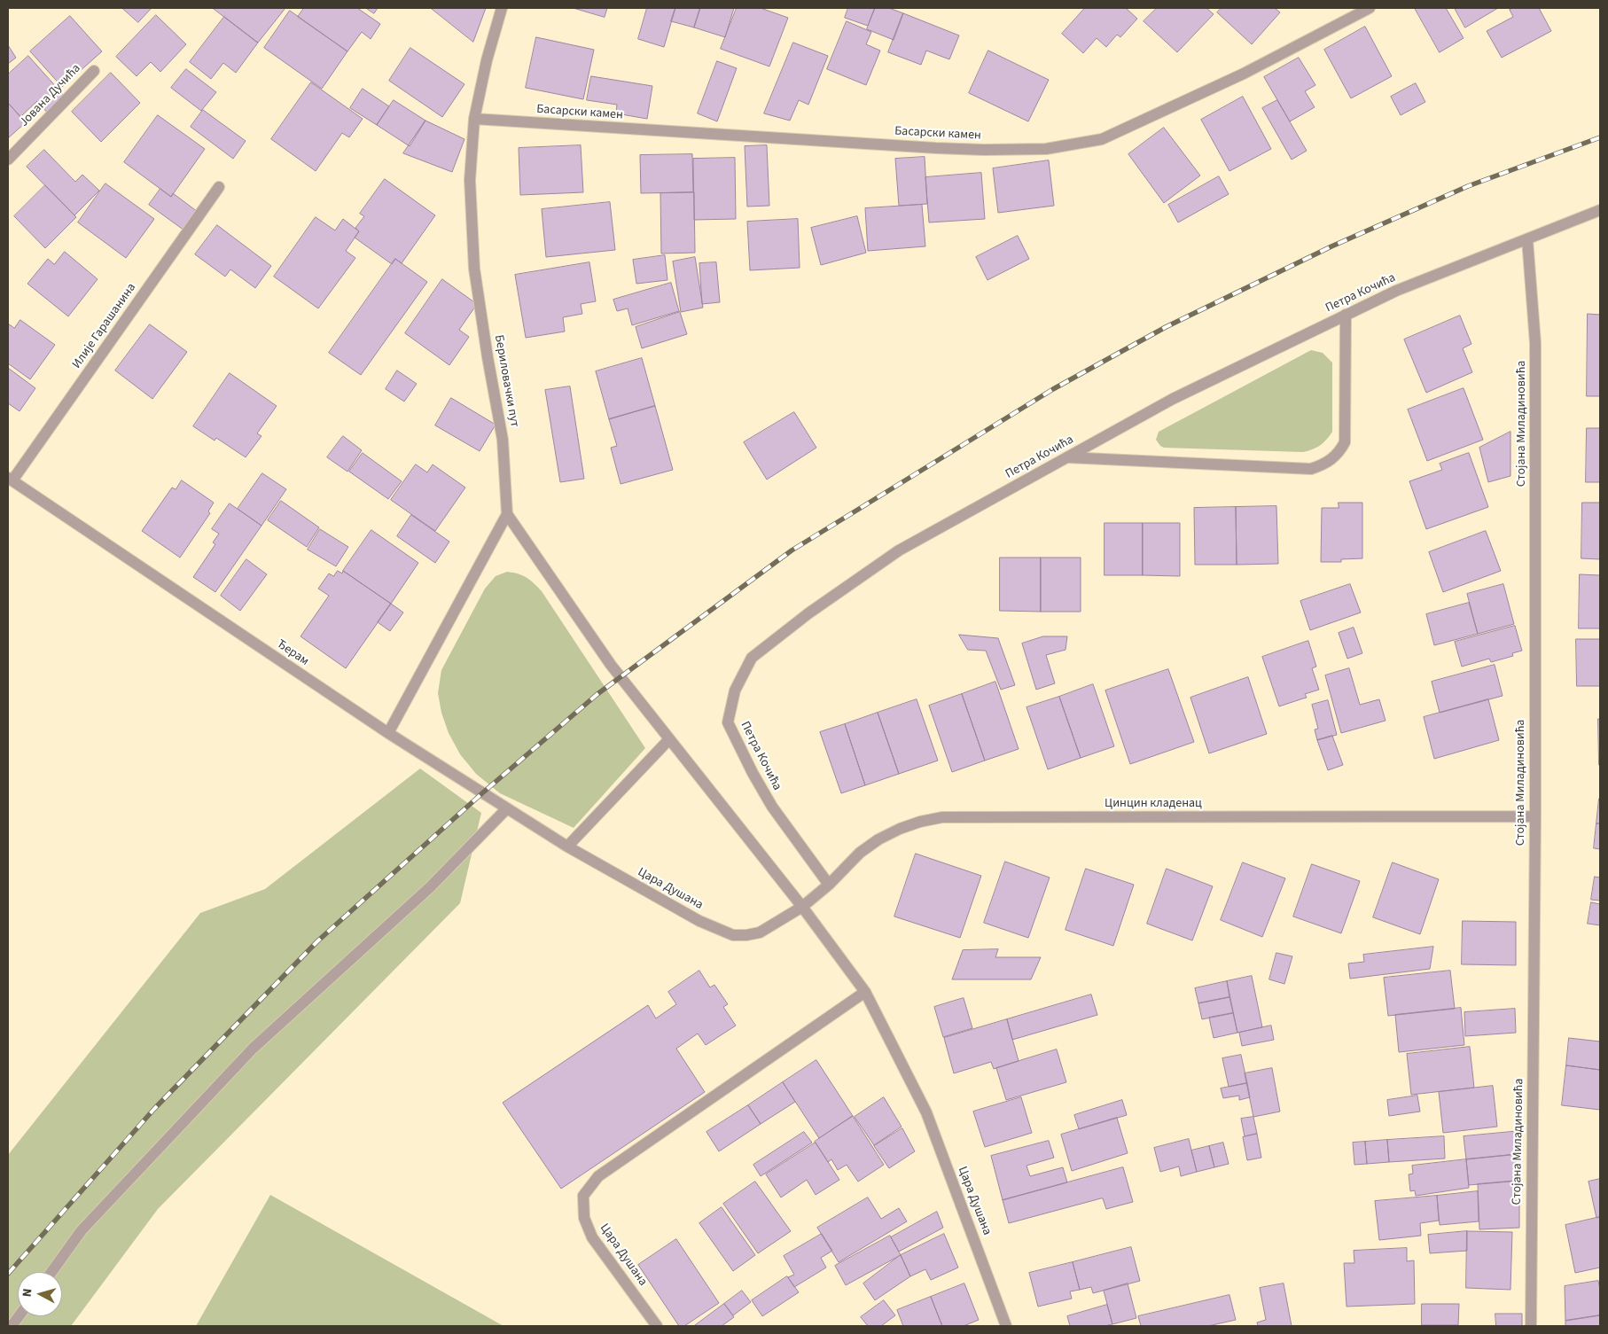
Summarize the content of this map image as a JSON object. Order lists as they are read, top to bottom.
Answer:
{
  "streets": {
    "street": [
      "Јована Дучића",
      "Басарски камен",
      "Петра Кочића",
      "Илије Гарашанина",
      "Бериловачки пут",
      "Стојана Миладиновића",
      "Ђерам",
      "Цинцин кладенац",
      "Цара Душана"
    ]
  },
  "crossings": [
    ["Басарски камен", "Бериловачки пут"],
    ["Петра Кочића", "Стојана Миладиновића"],
    ["Петра Кочића", "Цинцин кладенац"],
    ["Илије Гарашанина", "Ђерам"],
    ["Стојана Миладиновића", "Цинцин кладенац"],
    ["Ђерам", "Цара Душана"],
    ["Цинцин кладенац", "Цара Душана"]
  ],
  "north": "left"
}
